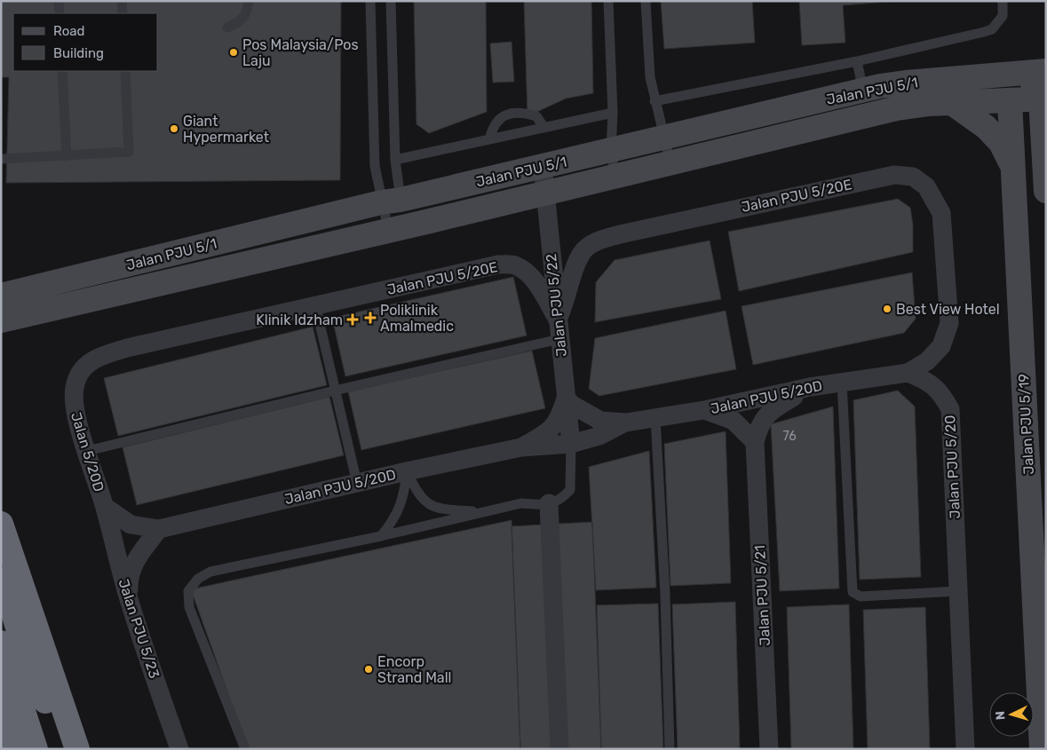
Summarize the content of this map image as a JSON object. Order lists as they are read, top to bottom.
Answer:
{
  "streets": {
    "street": [
      "Jalan PJU 5/1",
      "Jalan PJU 5/20E",
      "Jalan PJU 5/22",
      "Jalan PJU 5/20D",
      "Jalan PJU 5/19",
      "Jalan 5/20D",
      "Jalan PJU 5/20",
      "Jalan PJU 5/21",
      "Jalan PJU 5/23"
    ]
  },
  "crossings": [
    ["Jalan PJU 5/1", "Jalan PJU 5/22"],
    ["Jalan PJU 5/1", "Jalan PJU 5/19"],
    ["Jalan PJU 5/20E", "Jalan PJU 5/22"],
    ["Jalan PJU 5/20E", "Jalan PJU 5/20D"],
    ["Jalan PJU 5/20E", "Jalan 5/20D"],
    ["Jalan PJU 5/20E", "Jalan PJU 5/20"],
    ["Jalan PJU 5/22", "Jalan PJU 5/20D"],
    ["Jalan PJU 5/20D", "Jalan 5/20D"],
    ["Jalan PJU 5/20D", "Jalan PJU 5/20"],
    ["Jalan PJU 5/20D", "Jalan PJU 5/21"],
    ["Jalan PJU 5/20D", "Jalan PJU 5/23"],
    ["Jalan 5/20D", "Jalan PJU 5/23"]
  ],
  "places": {
    "other": [
      "Pos Malaysia/Pos Laju",
      "Giant Hypermarket",
      "Best View Hotel",
      "Encorp Strand Mall"
    ],
    "health": ["Poliklinik Amalmedic", "Klinik Idzham"]
  },
  "house_numbers": ["76"],
  "legend": ["Road", "Building"],
  "north": "left"
}
